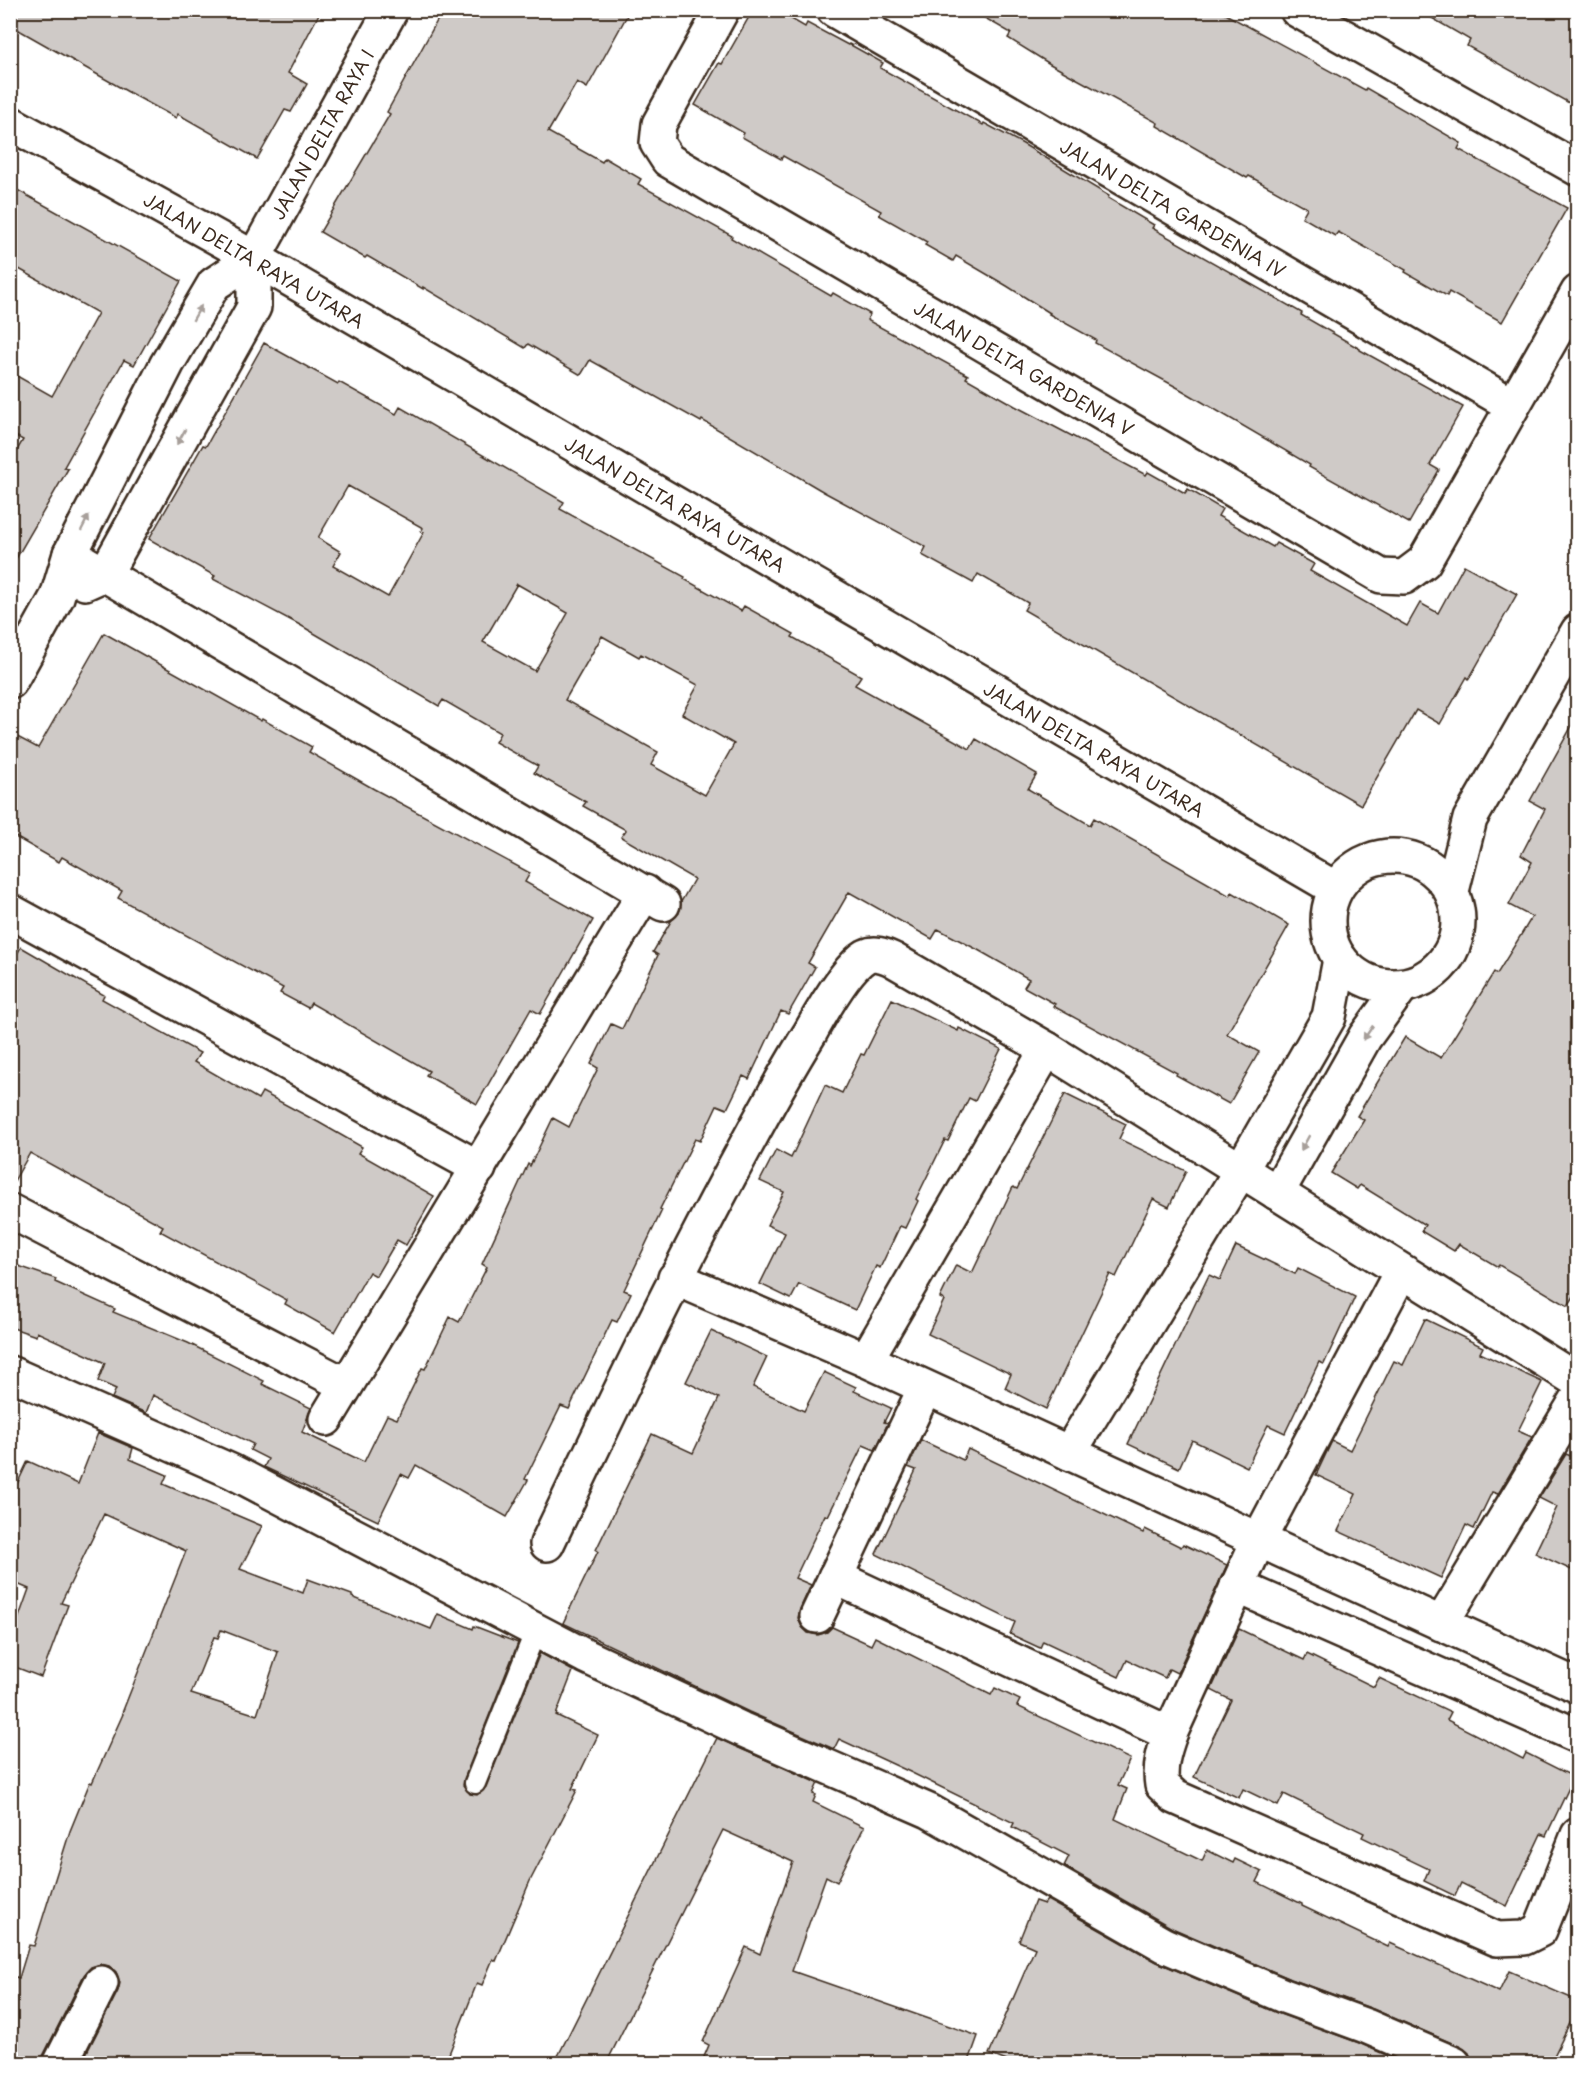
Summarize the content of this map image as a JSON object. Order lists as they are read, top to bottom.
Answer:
{
  "streets": {
    "street": [
      "JALAN DELTA RAYA I",
      "JALAN DELTA GARDENIA IV",
      "JALAN DELTA RAYA UTARA",
      "JALAN DELTA GARDENIA V"
    ]
  },
  "crossings": [
    ["JALAN DELTA RAYA I", "JALAN DELTA RAYA UTARA"],
    ["JALAN DELTA GARDENIA IV", "JALAN DELTA GARDENIA V"]
  ]
}
